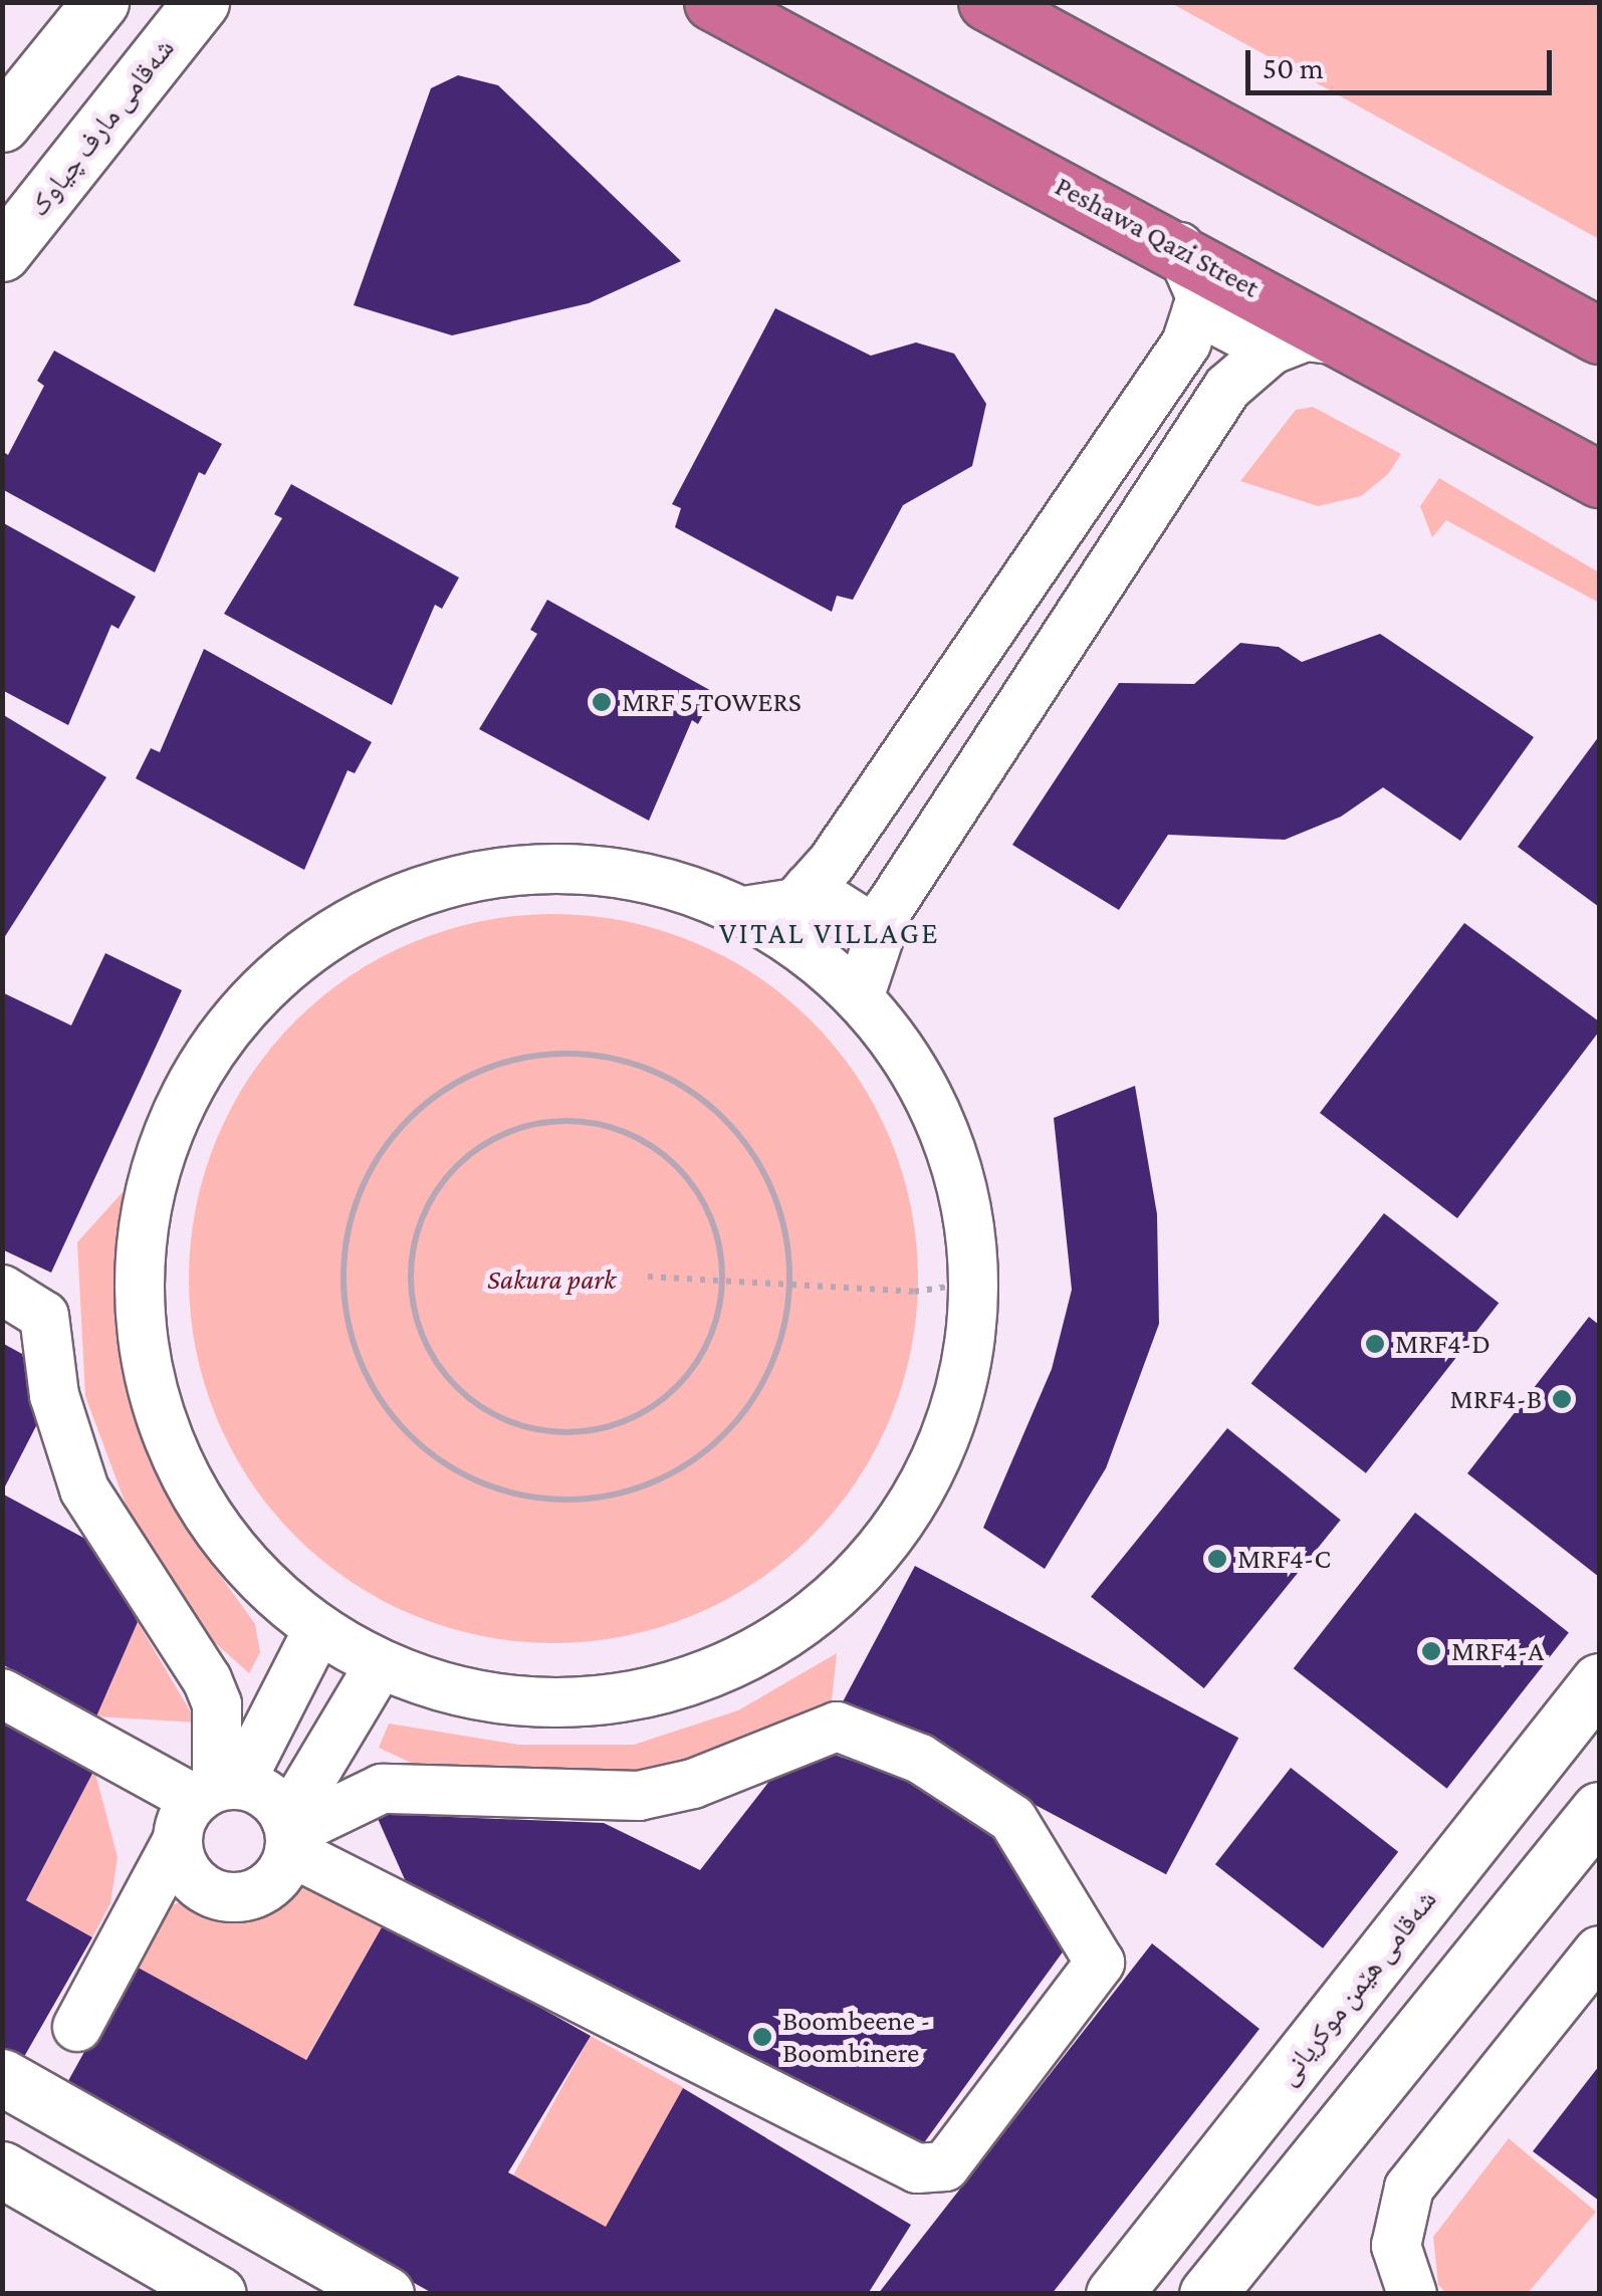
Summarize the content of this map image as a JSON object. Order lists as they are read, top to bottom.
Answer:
{
  "streets": {
    "highway": ["Peshawa Qazi Street"],
    "street": ["شەقامی مارف چیاوک", "شەقامی هێمن موکریانی"]
  },
  "districts": ["VITAL VILLAGE"],
  "parks": ["Sakura park"],
  "places": [
    "MRF 5 TOWERS",
    "MRF4-D",
    "MRF4-B",
    "MRF4-C",
    "MRF4-A",
    "Boombeene - Boombinere"
  ],
  "scale_bar": "50 m"
}
